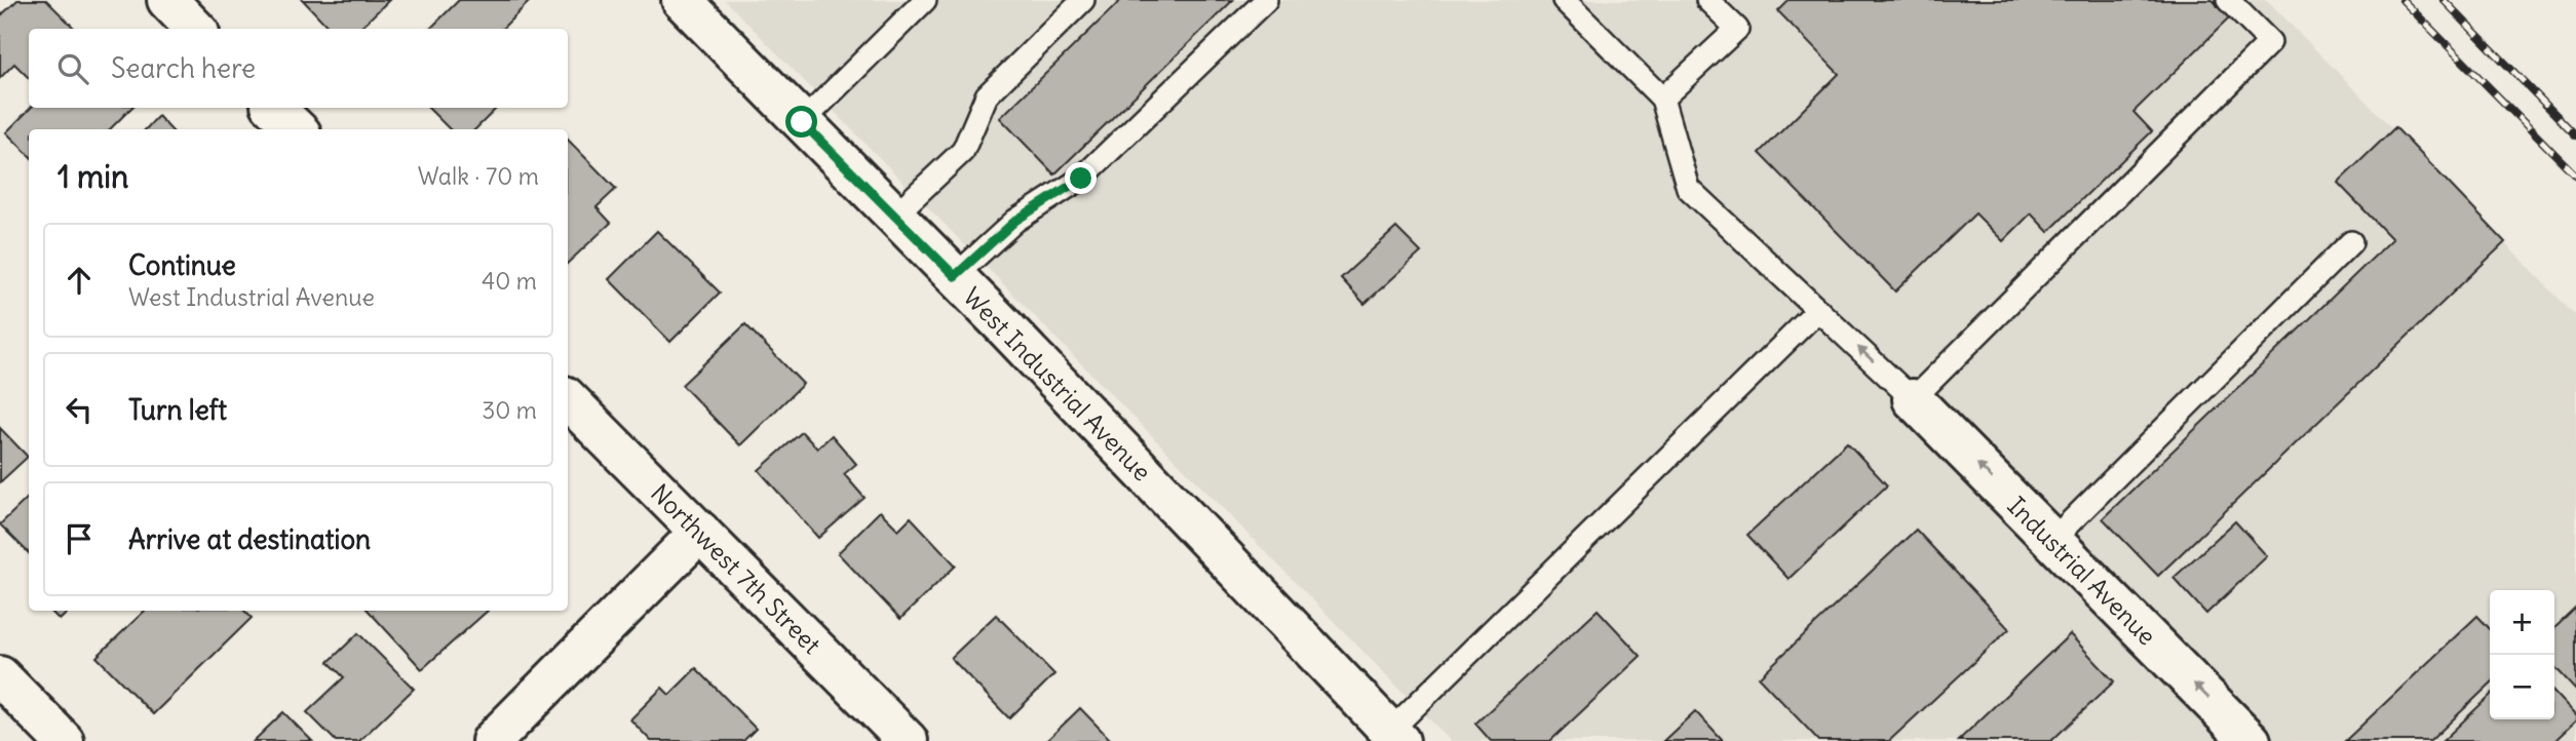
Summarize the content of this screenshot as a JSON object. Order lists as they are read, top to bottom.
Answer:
{
  "streets": {
    "street": ["West Industrial Avenue", "Northwest 7th Street", "Industrial Avenue"]
  },
  "one_way": ["Industrial Avenue"],
  "page": {
    "search": "Search here",
    "heading": ["1 min", "Walk · 70 m"],
    "list": [
      ["Continue", "West Industrial Avenue", "40 m"],
      ["Turn left", "30 m"],
      "Arrive at destination"
    ],
    "map_buttons": ["+", "−"]
  }
}
